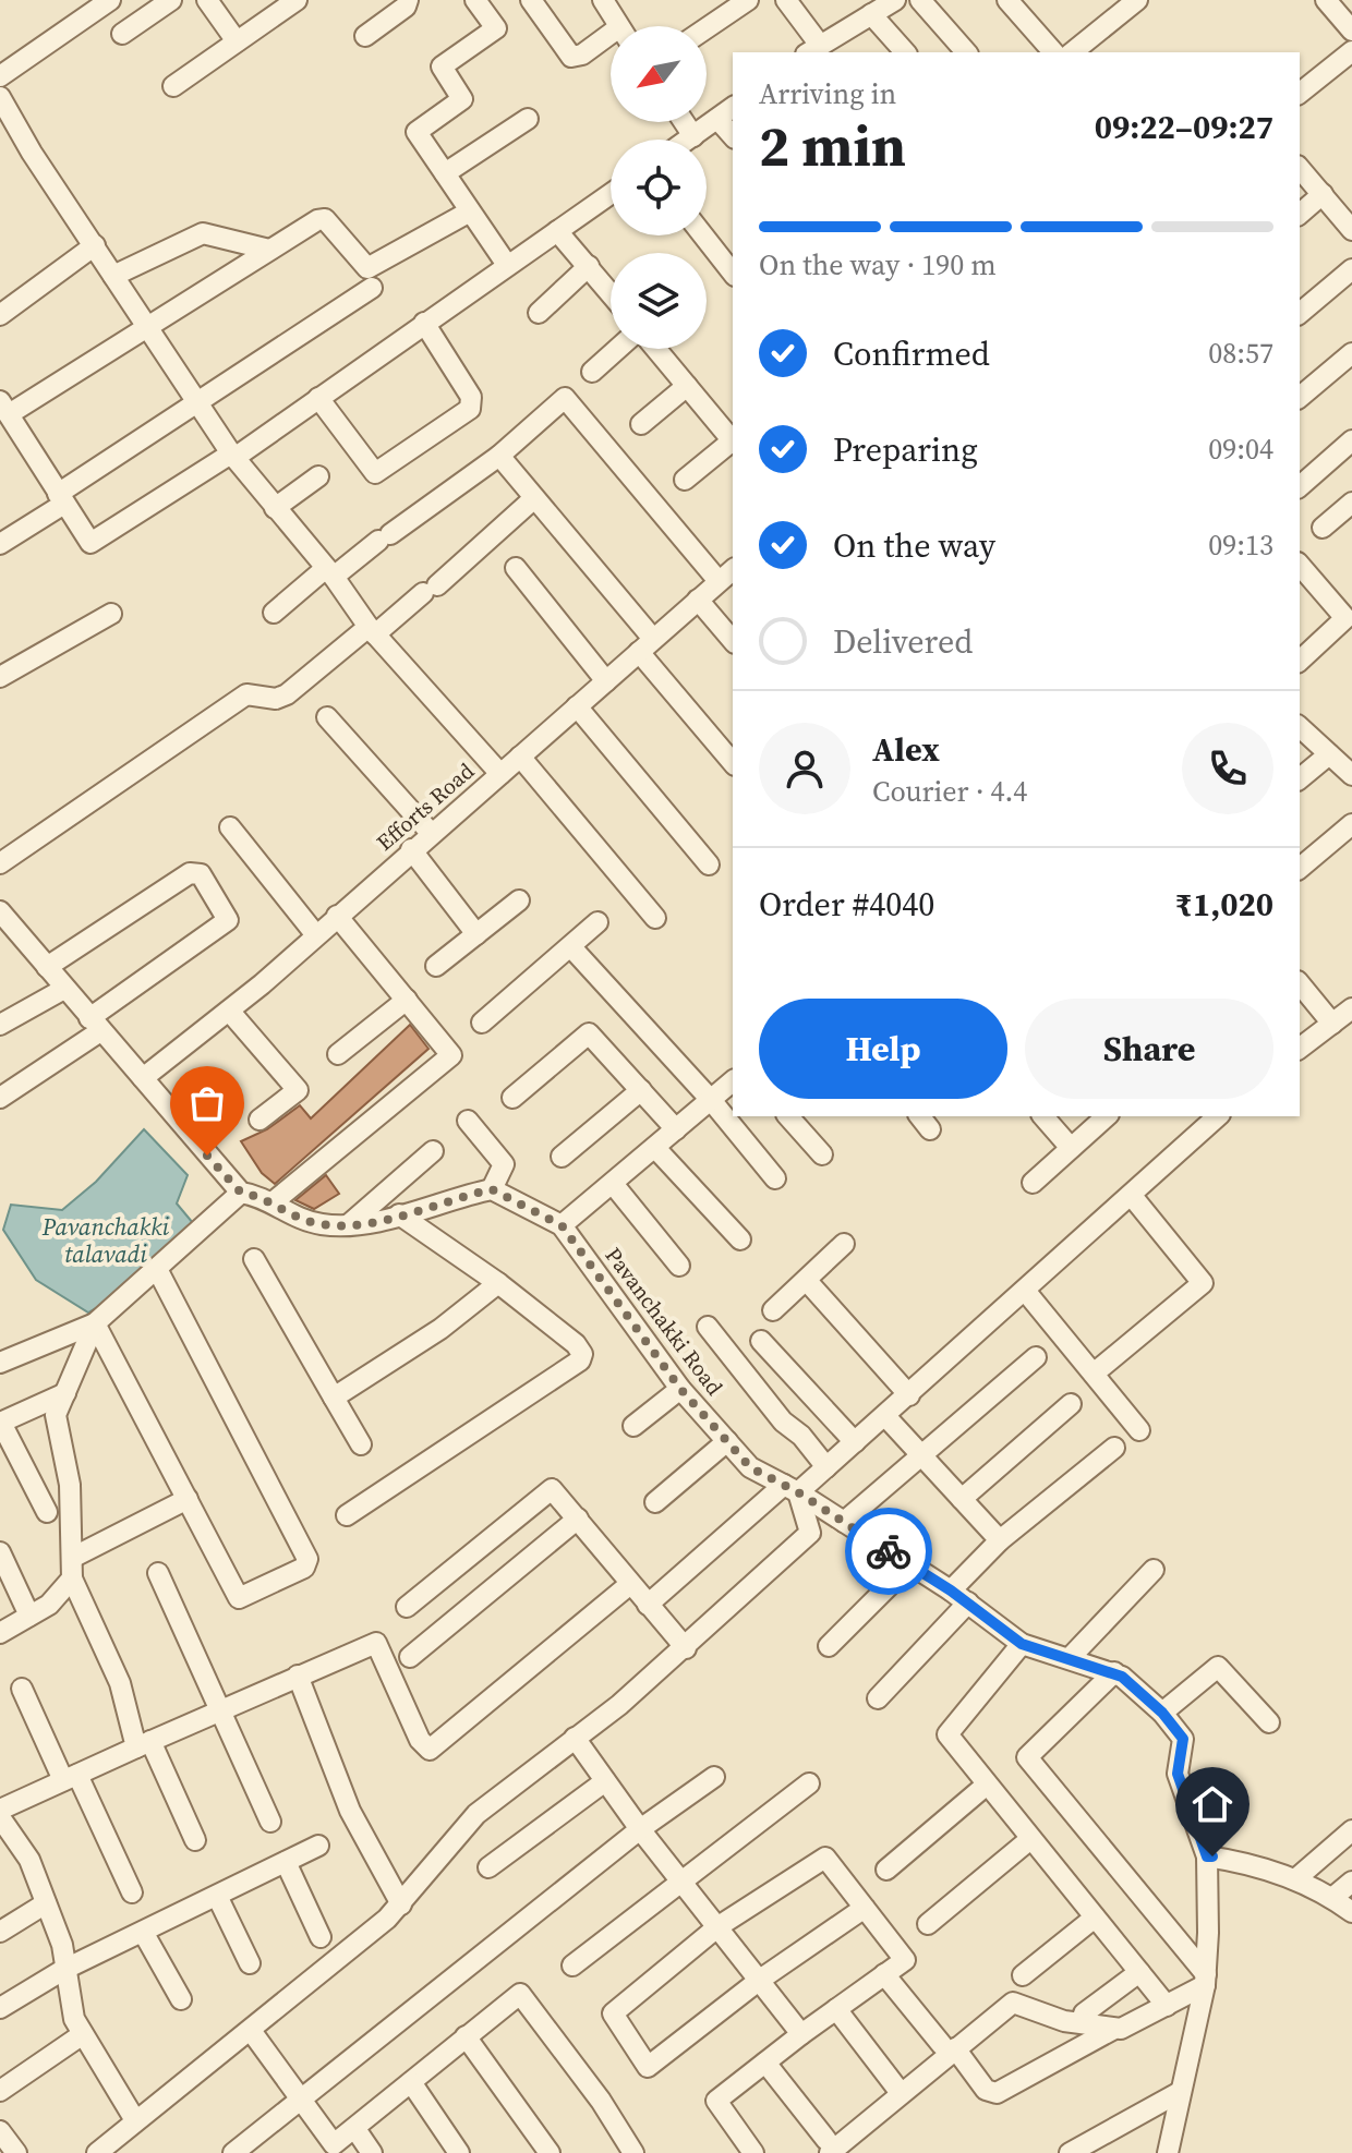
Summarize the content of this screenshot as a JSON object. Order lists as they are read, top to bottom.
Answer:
{
  "streets": {
    "street": ["Efforts Road", "Pavanchakki Road"]
  },
  "water": ["Pavanchakki talavadi"],
  "north": "bottom left",
  "page": {
    "heading": ["2 min", "Arriving in", "09:22–09:27"],
    "panel": [
      "Alex",
      "Courier · 4.4",
      "Order #4040",
      "₹1,020"
    ],
    "bar": "On the way · 190 m",
    "list": [
      ["Confirmed", "08:57"],
      ["Preparing", "09:04"],
      ["On the way", "09:13"],
      "Delivered"
    ],
    "buttons": ["Help", "Share"]
  }
}
